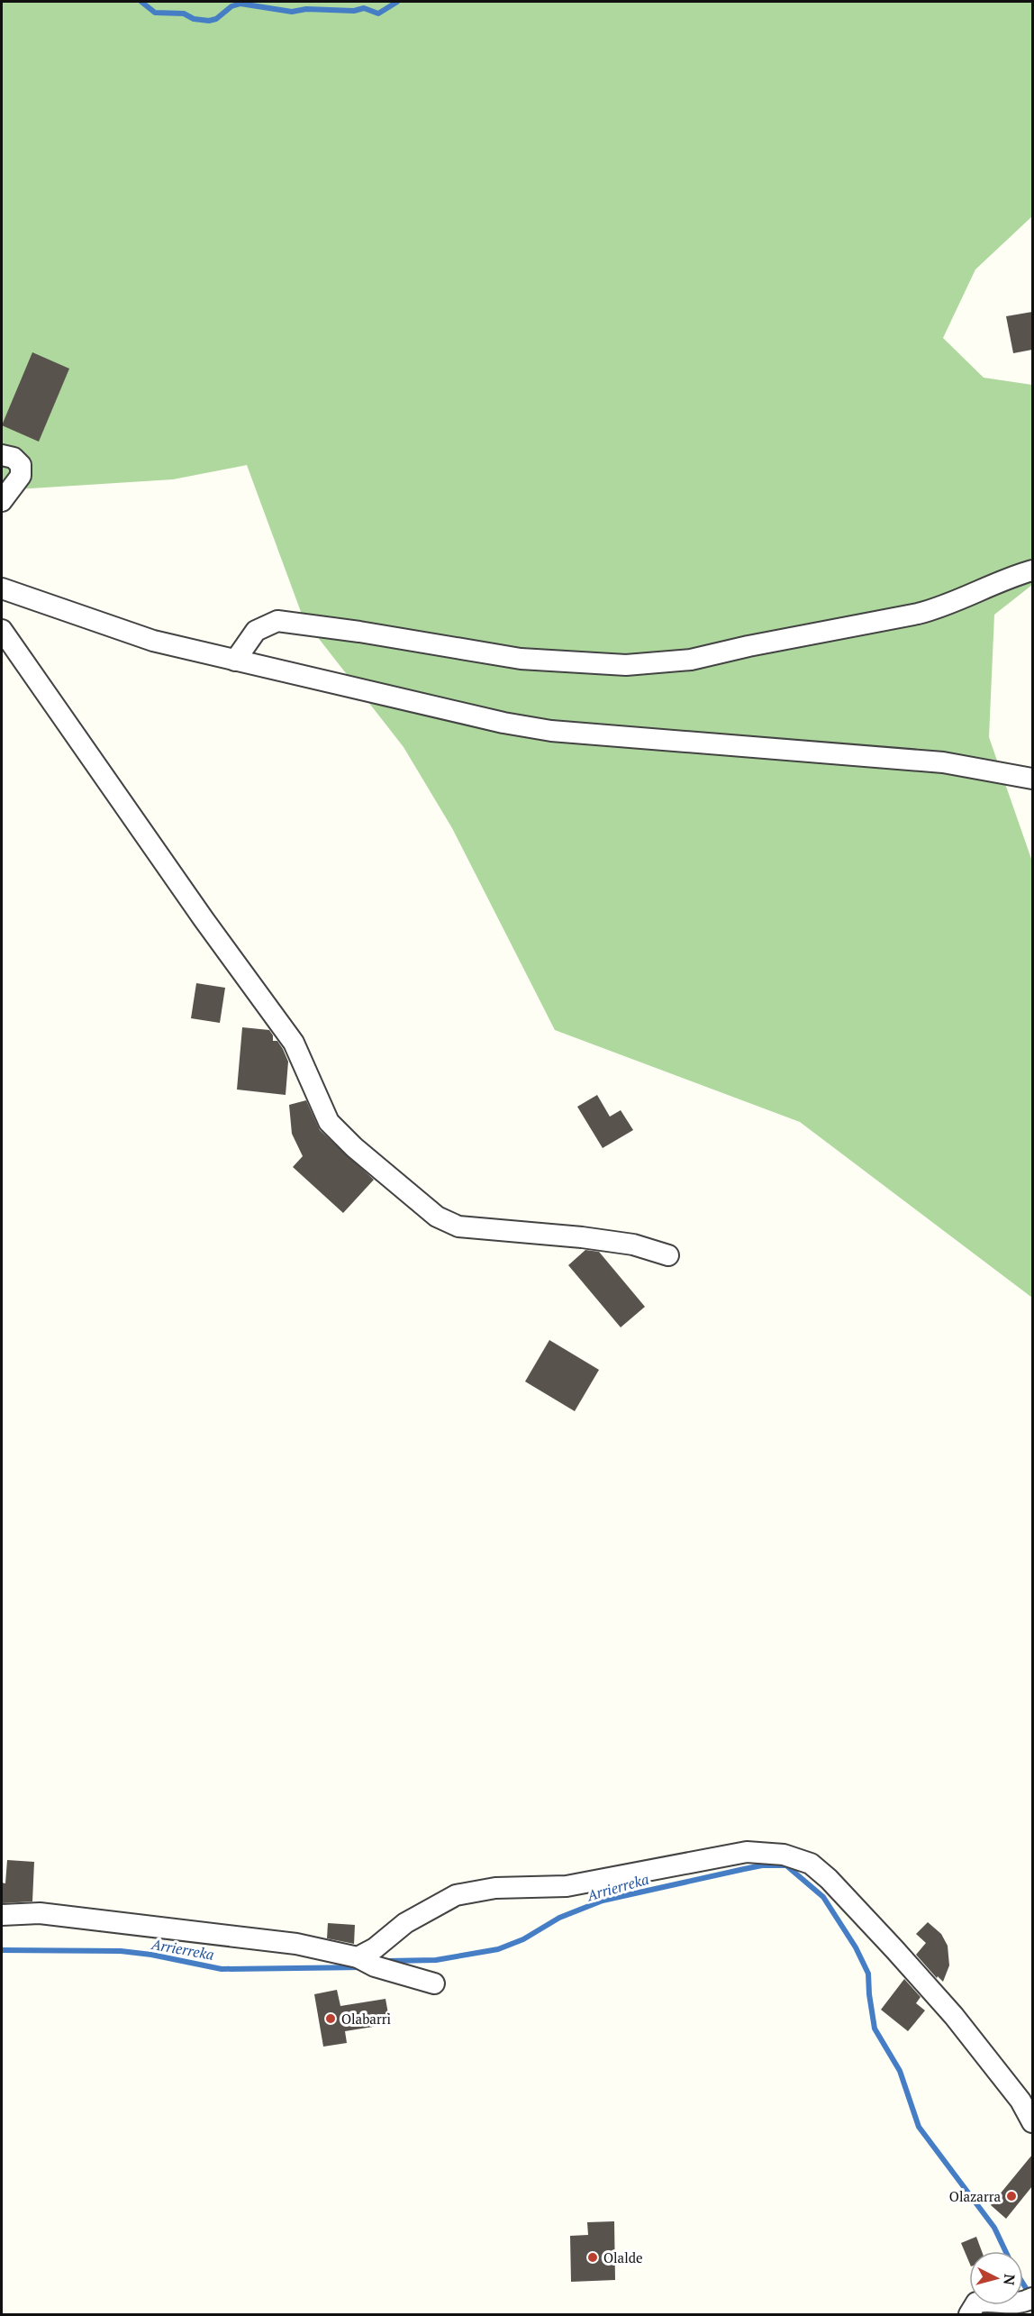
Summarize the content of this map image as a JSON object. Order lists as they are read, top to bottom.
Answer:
{
  "water": ["Arrierreka"],
  "places": ["Olabarri", "Olazarra", "Olalde"],
  "north": "right"
}
